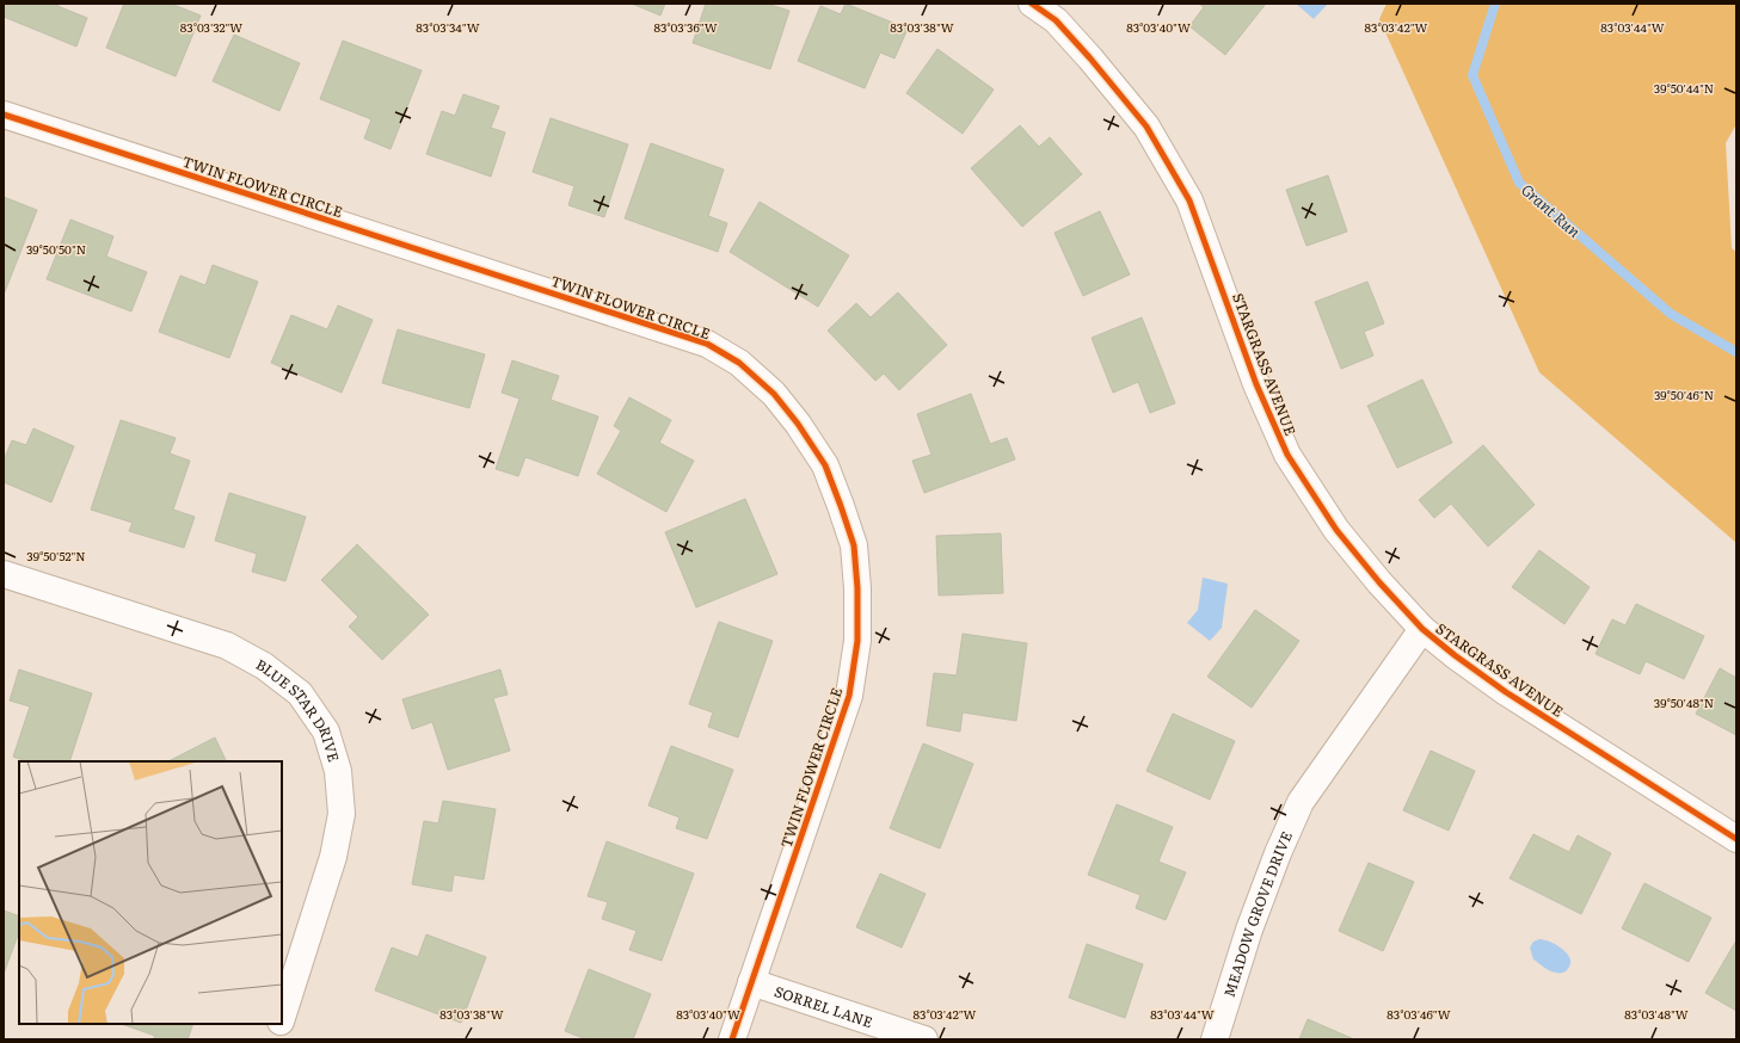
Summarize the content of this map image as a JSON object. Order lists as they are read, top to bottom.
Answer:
{
  "streets": {
    "street": [
      "TWIN FLOWER CIRCLE",
      "STARGRASS AVENUE",
      "BLUE STAR DRIVE",
      "MEADOW GROVE DRIVE",
      "SORREL LANE"
    ]
  },
  "crossings": [
    ["TWIN FLOWER CIRCLE", "SORREL LANE"],
    ["STARGRASS AVENUE", "MEADOW GROVE DRIVE"]
  ],
  "water": ["Grant Run"],
  "coordinates": [
    "83°03'32\"W",
    "83°03'34\"W",
    "83°03'44\"W",
    "83°03'36\"W",
    "83°03'38\"W",
    "83°03'40\"W",
    "83°03'42\"W",
    "39°50'44\"N",
    "39°50'50\"N",
    "39°50'46\"N",
    "39°50'52\"N",
    "39°50'48\"N",
    "83°03'46\"W",
    "83°03'48\"W"
  ]
}
